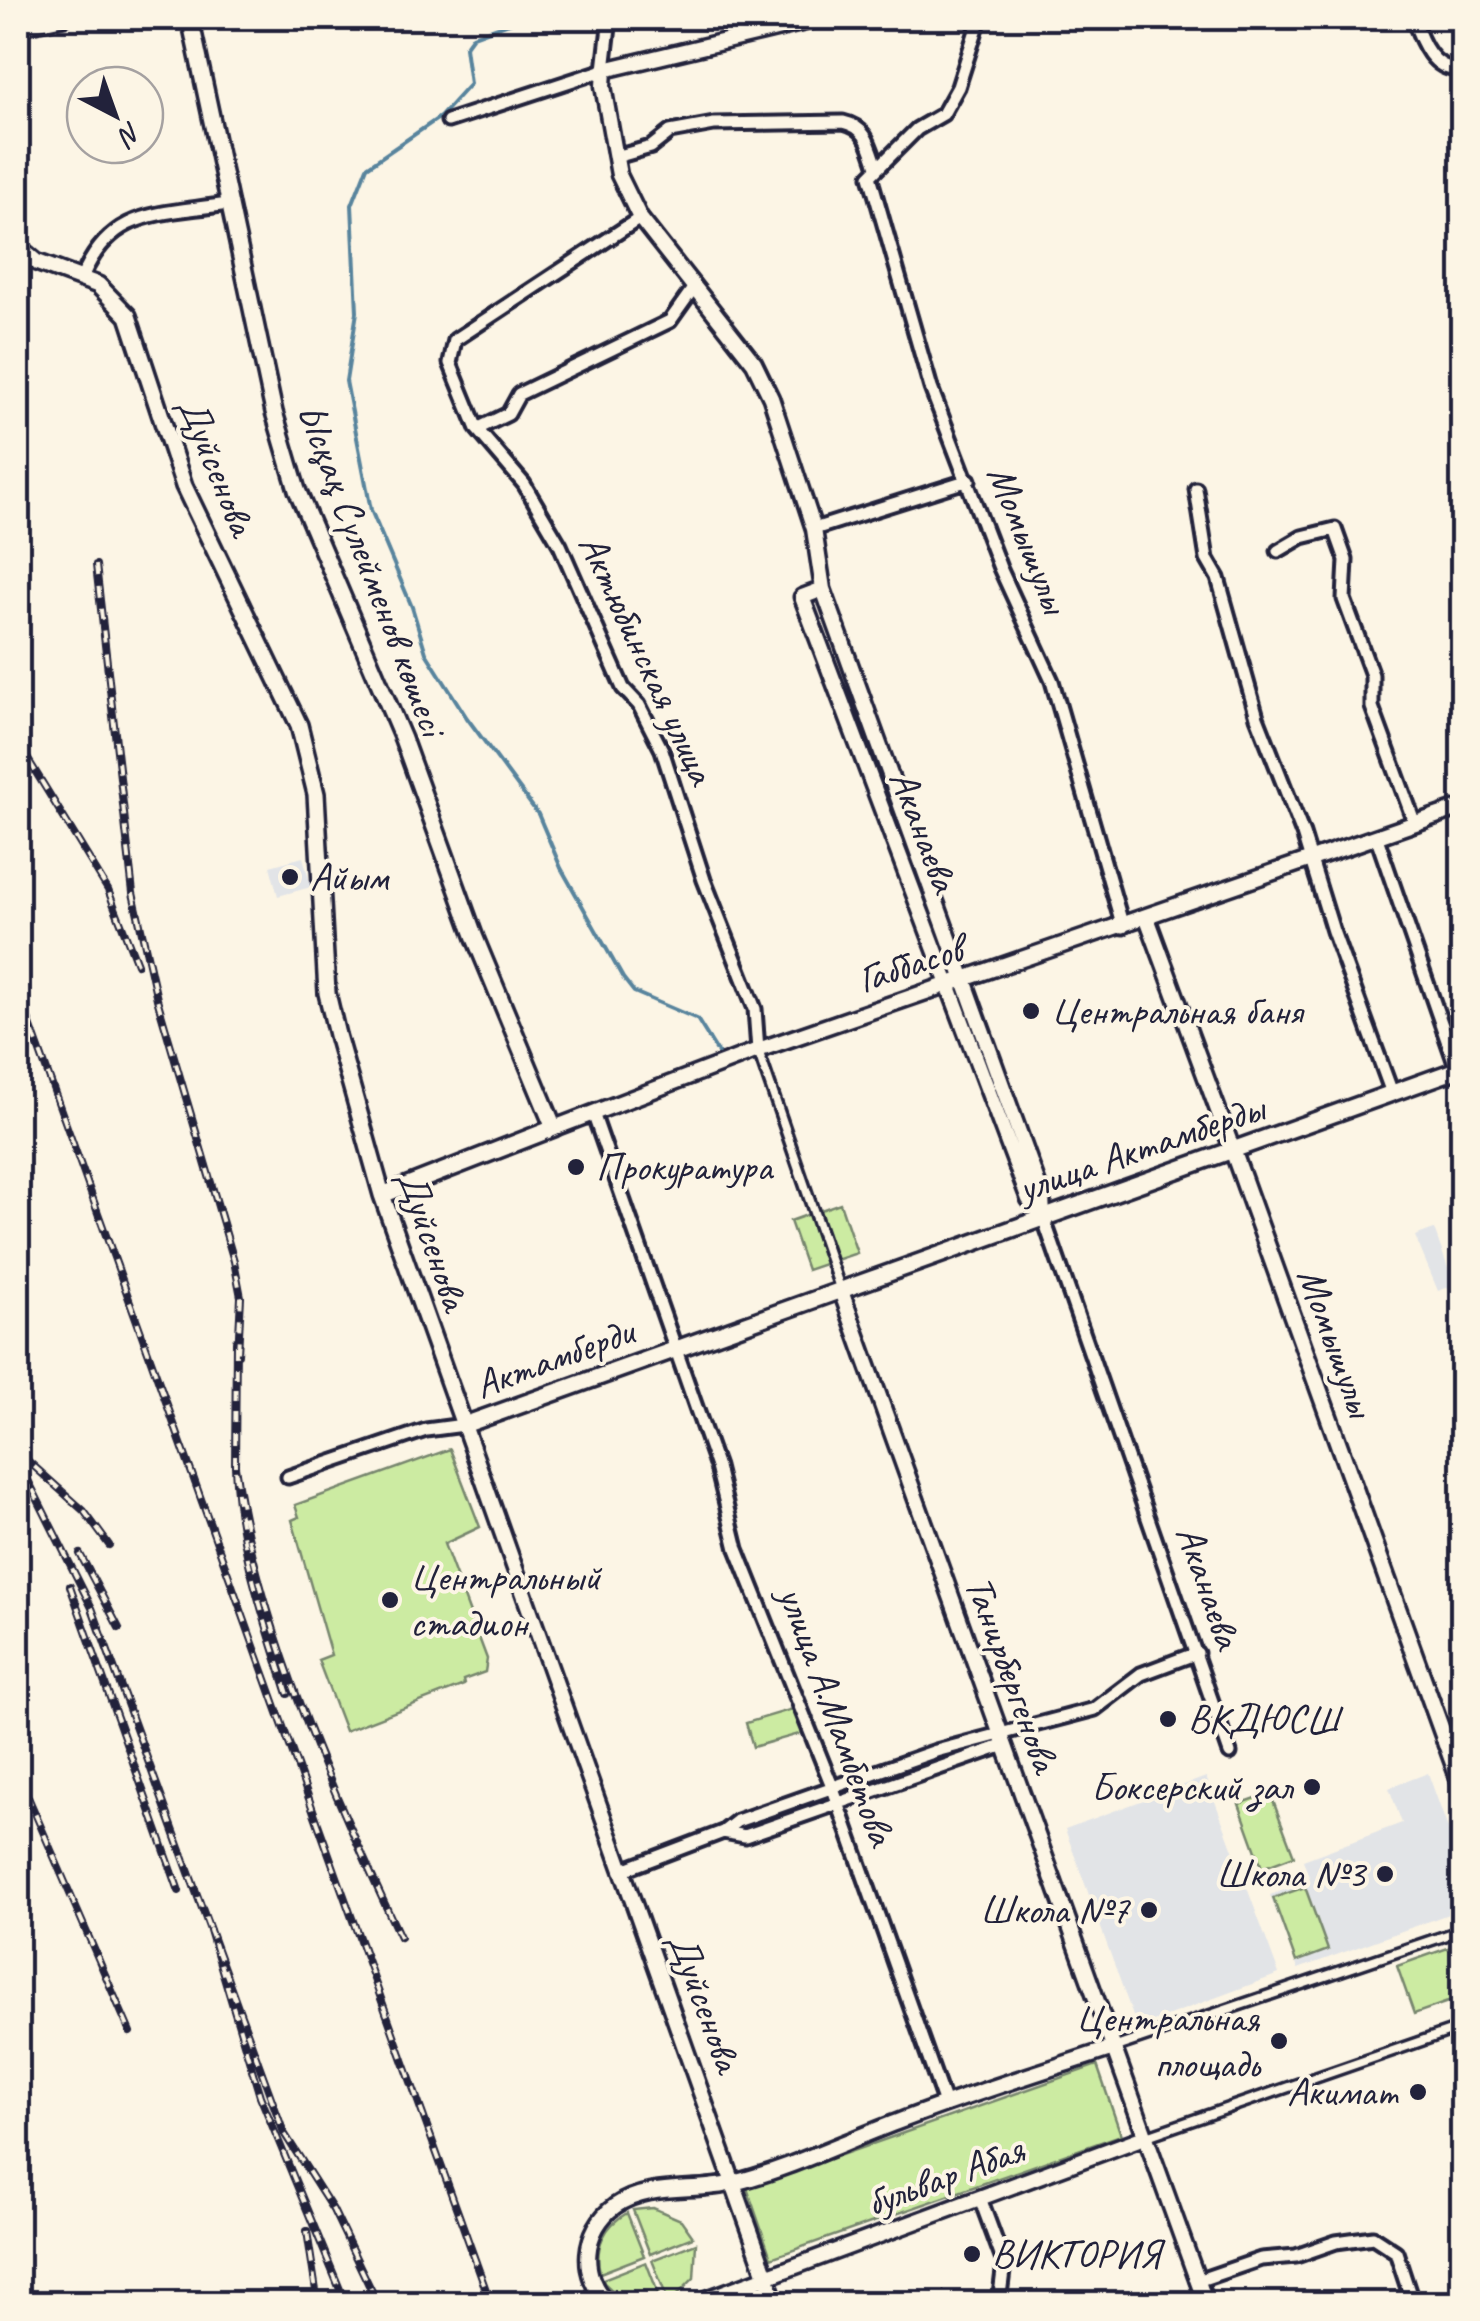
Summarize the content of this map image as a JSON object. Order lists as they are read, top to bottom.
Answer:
{
  "streets": {
    "main road": [
      "Дуйсенова",
      "Момышулы",
      "Ысқақ Сүлейменов көшесі",
      "Габбасов",
      "улица Актамберды",
      "Актамберди"
    ],
    "street": [
      "Актюбинская улица",
      "Аканаева",
      "Танирбергенова",
      "улица А.Мамбетова",
      "бульвар Абая"
    ]
  },
  "crossings": [
    ["Дуйсенова", "Габбасов"],
    ["Дуйсенова", "Актамберди"],
    ["Дуйсенова", "бульвар Абая"],
    ["Момышулы", "Аканаева"],
    ["Момышулы", "Габбасов"],
    ["Момышулы", "улица Актамберды"],
    ["Ысқақ Сүлейменов көшесі", "Габбасов"],
    ["Актюбинская улица", "Аканаева"],
    ["Актюбинская улица", "Габбасов"],
    ["Аканаева", "Габбасов"],
    ["Аканаева", "улица Актамберды"],
    ["Габбасов", "улица А.Мамбетова"],
    ["улица Актамберды", "Актамберди"],
    ["улица Актамберды", "Танирбергенова"],
    ["Актамберди", "Танирбергенова"],
    ["Актамберди", "улица А.Мамбетова"],
    ["Танирбергенова", "бульвар Абая"],
    ["улица А.Мамбетова", "бульвар Абая"]
  ],
  "places": [
    "Айым",
    "Центральная баня",
    "Прокуратура",
    "Центральный стадион",
    "ВКДЮСШ",
    "Боксерский зал",
    "Школа №3",
    "Школа №7",
    "Центральная площадь",
    "Акимат",
    "ВИКТОРИЯ"
  ],
  "north": "bottom right"
}
